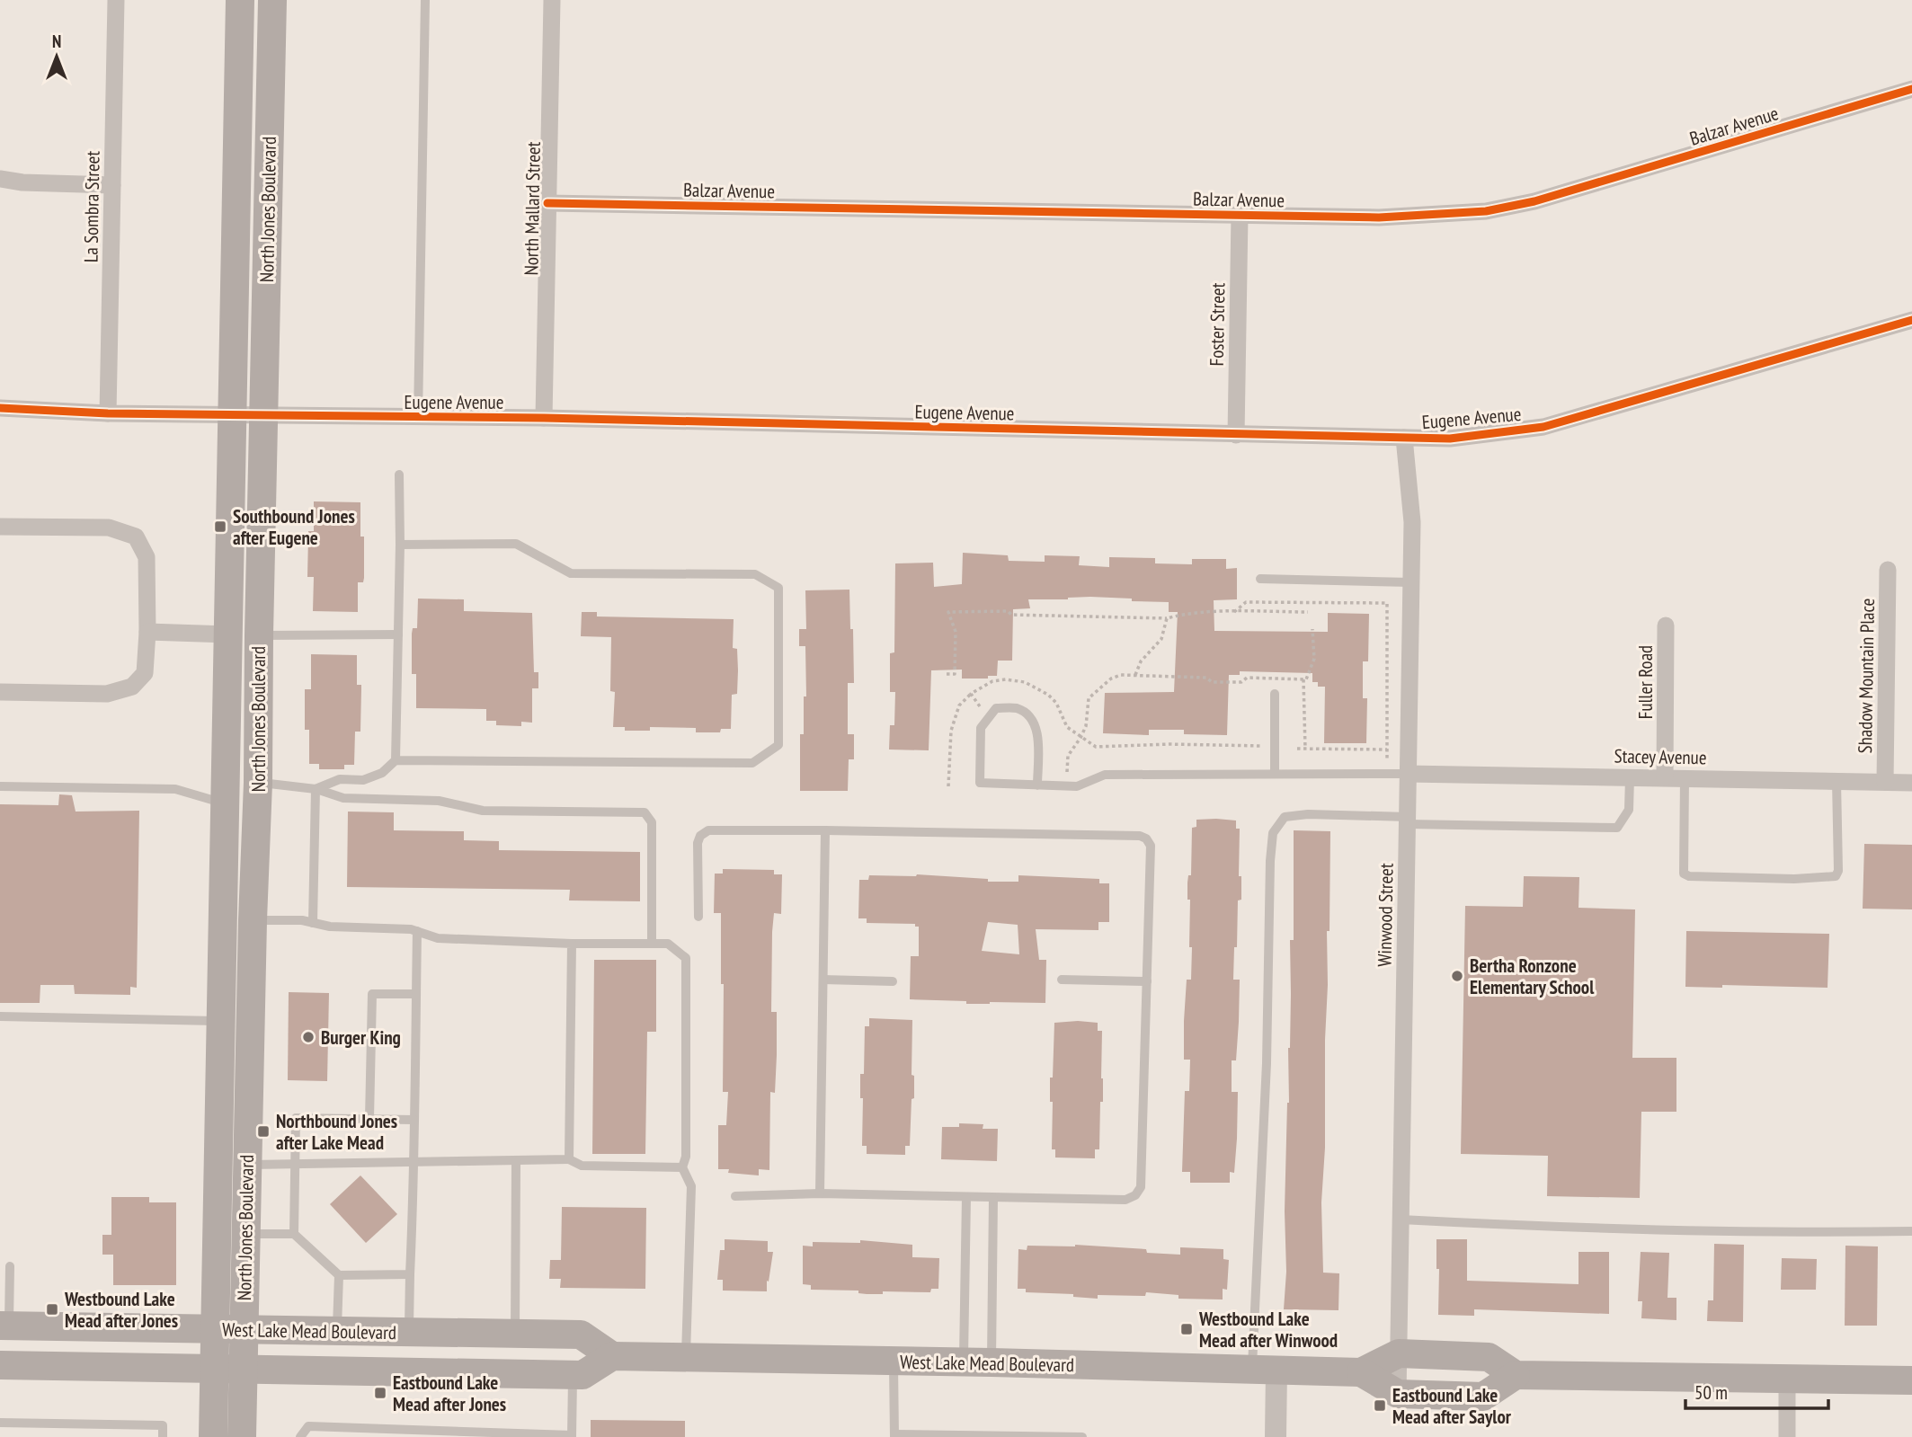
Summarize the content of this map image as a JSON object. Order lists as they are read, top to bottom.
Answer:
{
  "streets": {
    "main road": ["North Jones Boulevard", "West Lake Mead Boulevard"],
    "street": [
      "Balzar Avenue",
      "La Sombra Street",
      "North Mallard Street",
      "Foster Street",
      "Eugene Avenue",
      "Shadow Mountain Place",
      "Fuller Road",
      "Stacey Avenue",
      "Winwood Street"
    ]
  },
  "crossings": [
    ["Balzar Avenue", "North Mallard Street"],
    ["Balzar Avenue", "Foster Street"],
    ["La Sombra Street", "Eugene Avenue"],
    ["North Mallard Street", "Eugene Avenue"],
    ["North Jones Boulevard", "Eugene Avenue"],
    ["North Jones Boulevard", "West Lake Mead Boulevard"],
    ["Foster Street", "Eugene Avenue"],
    ["Eugene Avenue", "Winwood Street"],
    ["Shadow Mountain Place", "Stacey Avenue"],
    ["Fuller Road", "Stacey Avenue"],
    ["Stacey Avenue", "Winwood Street"],
    ["Winwood Street", "West Lake Mead Boulevard"]
  ],
  "places": {
    "transit": [
      "Southbound Jones after Eugene",
      "Northbound Jones after Lake Mead",
      "Westbound Lake Mead after Jones",
      "Westbound Lake Mead after Winwood",
      "Eastbound Lake Mead after Jones",
      "Eastbound Lake Mead after Saylor"
    ],
    "other": ["Bertha Ronzone Elementary School", "Burger King"]
  },
  "scale_bar": "50 m",
  "north": "top"
}
